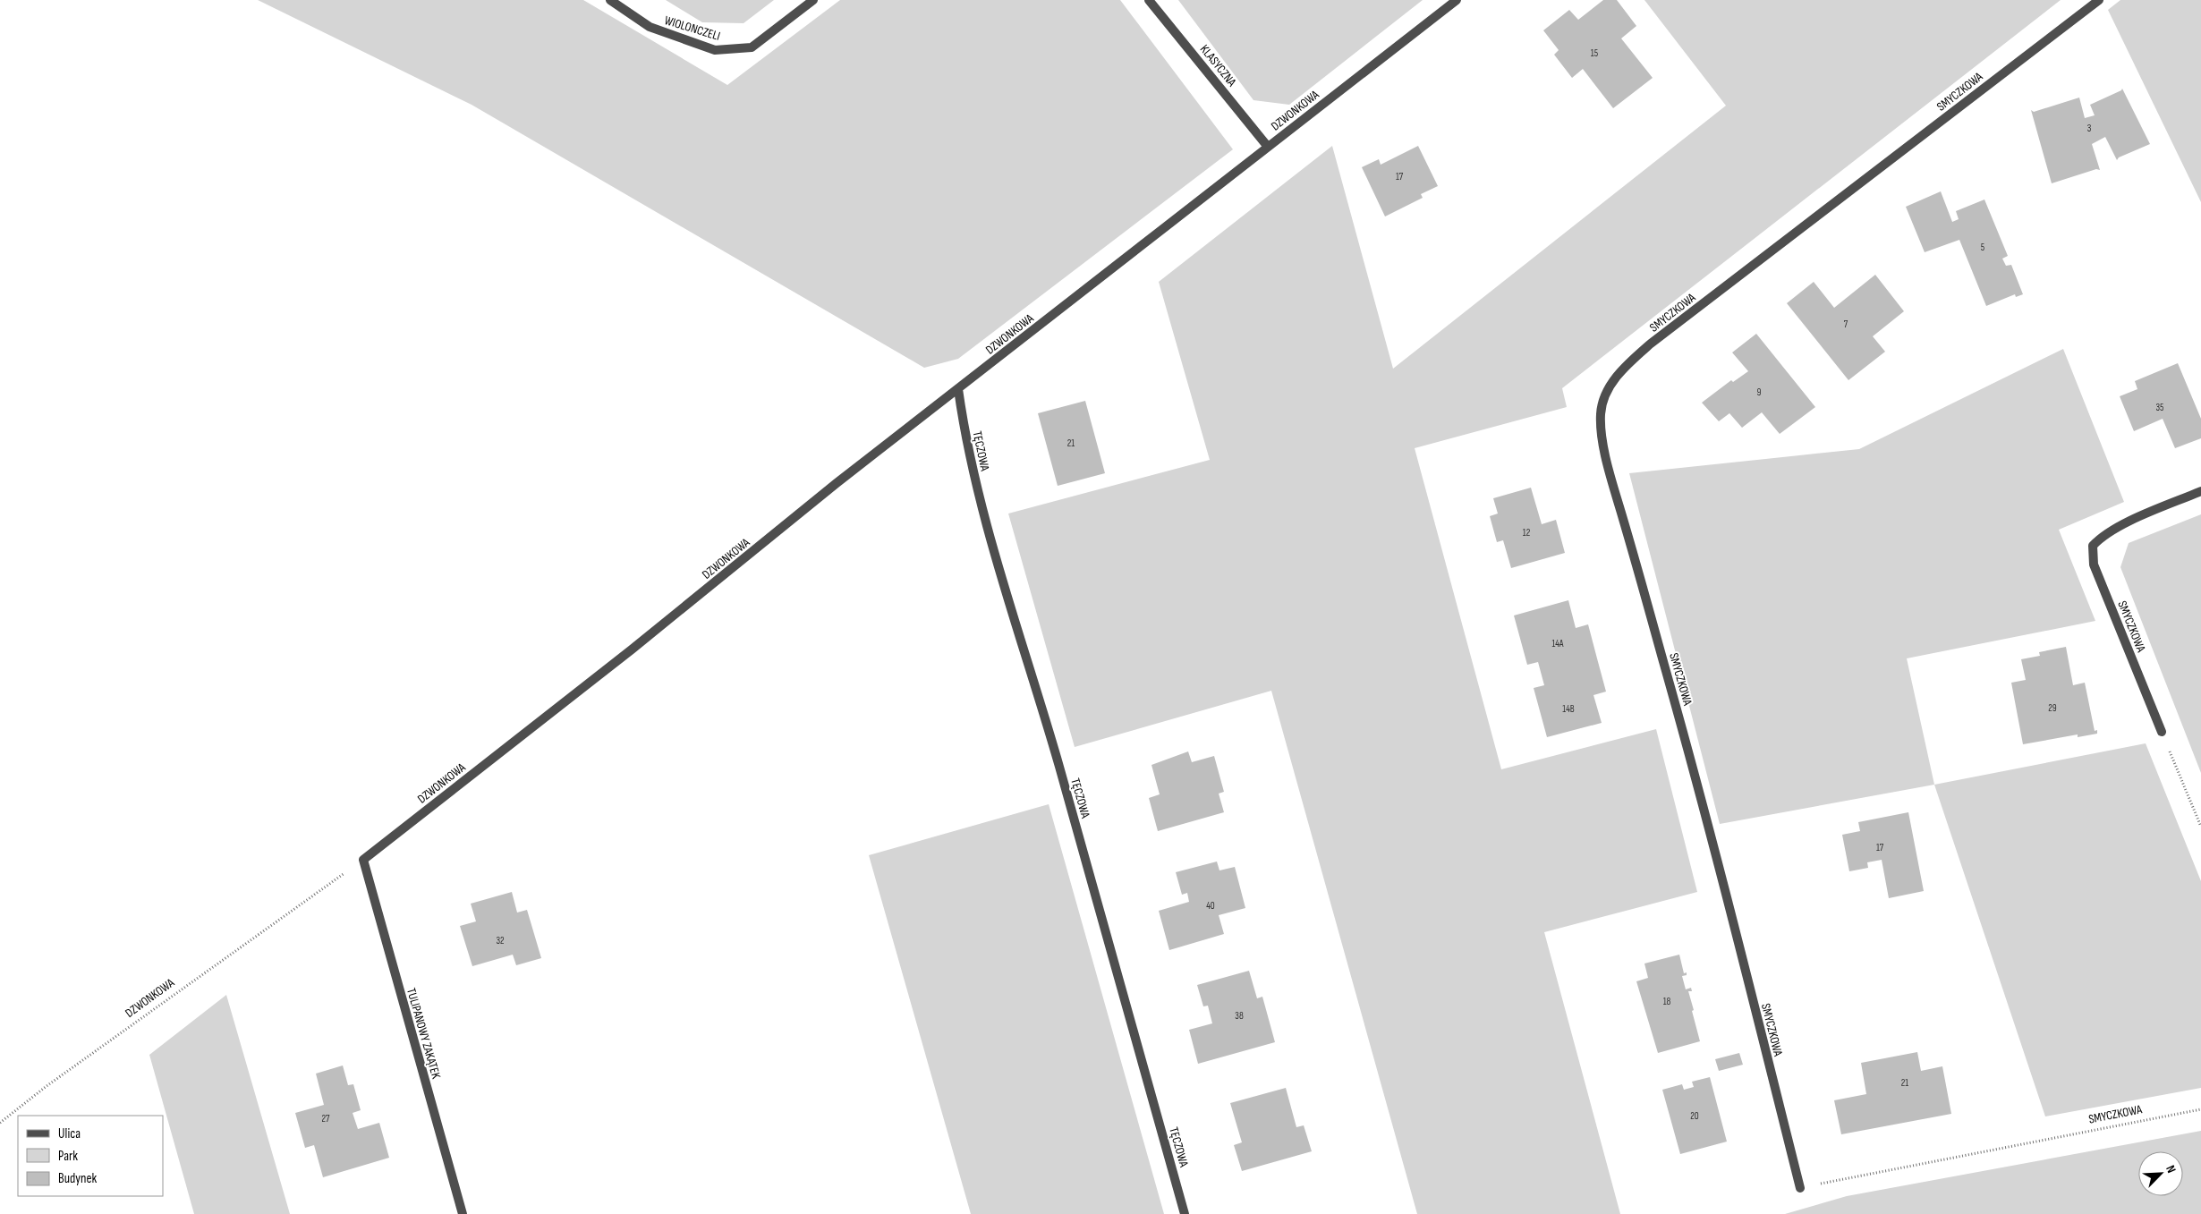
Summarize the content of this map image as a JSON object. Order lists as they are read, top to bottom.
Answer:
{
  "streets": {
    "street": [
      "WIOLONCZELI",
      "KLASYCZNA",
      "SMYCZKOWA",
      "DZWONKOWA",
      "TĘCZOWA",
      "TULIPANOWY ZAKĄTEK"
    ]
  },
  "crossings": [
    ["KLASYCZNA", "DZWONKOWA"],
    ["DZWONKOWA", "TĘCZOWA"],
    ["DZWONKOWA", "TULIPANOWY ZAKĄTEK"]
  ],
  "house_numbers": [
    "15",
    "3",
    "17",
    "5",
    "7",
    "9",
    "35",
    "21",
    "12",
    "14A",
    "29",
    "14B",
    "17",
    "40",
    "32",
    "18",
    "38",
    "21",
    "20",
    "27"
  ],
  "legend": ["Ulica", "Park", "Budynek"],
  "north": "top right"
}
